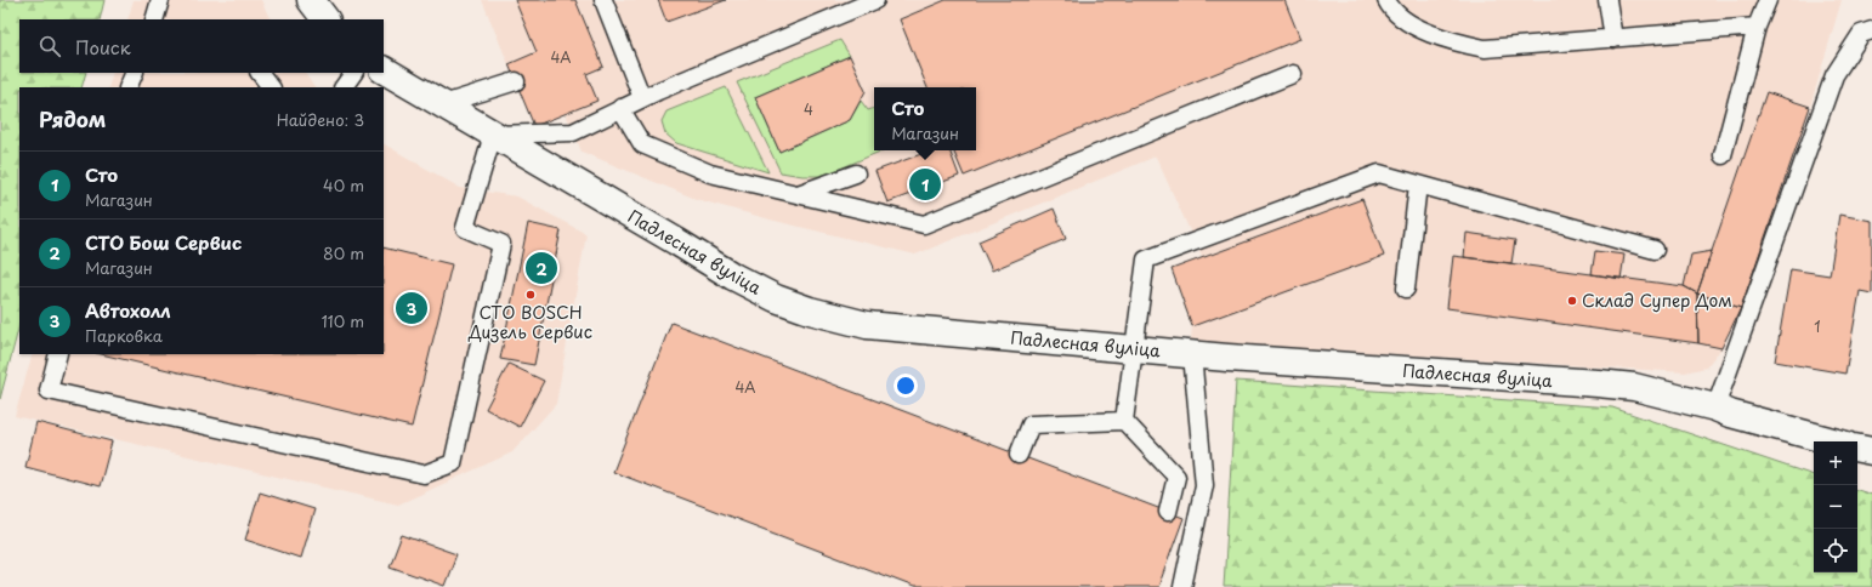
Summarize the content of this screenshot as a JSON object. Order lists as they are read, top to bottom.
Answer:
{
  "streets": {
    "street": ["Падлесная вуліца"]
  },
  "places": ["СТО BOSCH Дизель Сервис", "Склад Супер Дом"],
  "house_numbers": [
    "4А",
    "4",
    "1",
    "4А"
  ],
  "page": {
    "search": "Поиск",
    "popup": ["Сто", "Магазин"],
    "heading": ["Рядом", "Найдено: 3"],
    "list": [
      {
        "mark": "1",
        "name": "Сто",
        "note": "Магазин",
        "value": "40 m"
      },
      {
        "mark": "2",
        "name": "СТО Бош Сервис",
        "note": "Магазин",
        "value": "80 m"
      },
      {
        "mark": "3",
        "name": "Автохолл",
        "note": "Парковка",
        "value": "110 m"
      }
    ],
    "pins": ["1", "2", "3"],
    "map_buttons": ["+", "−"]
  }
}
